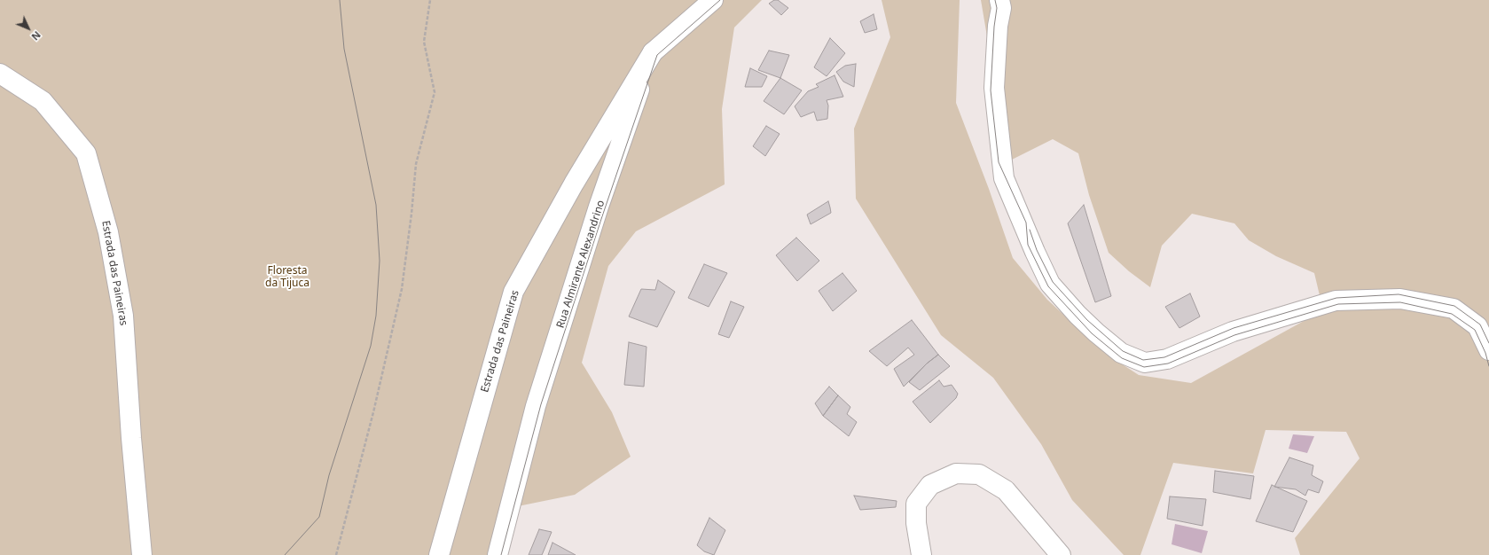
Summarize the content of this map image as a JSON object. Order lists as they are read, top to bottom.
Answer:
{
  "streets": {
    "street": ["Rua Almirante Alexandrino", "Estrada das Paineiras"]
  },
  "crossings": [
    ["Rua Almirante Alexandrino", "Estrada das Paineiras"]
  ],
  "parks": ["Floresta da Tijuca"],
  "north": "bottom right"
}
